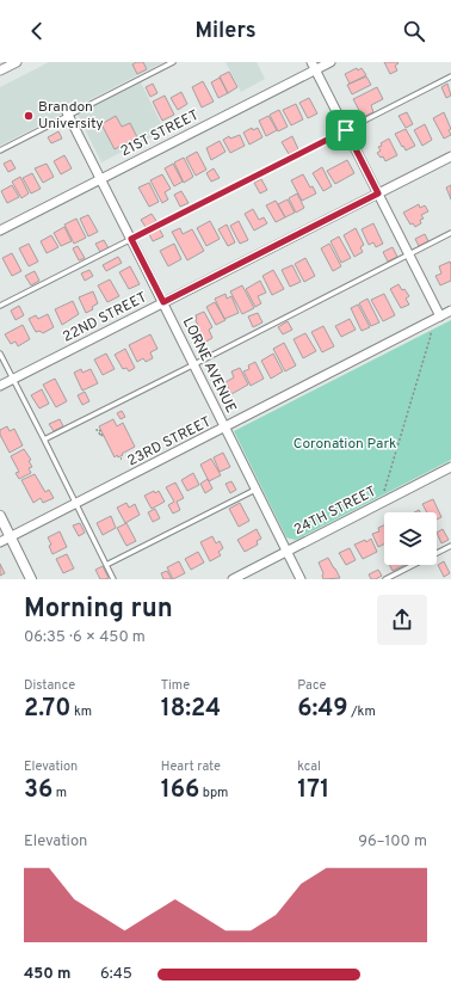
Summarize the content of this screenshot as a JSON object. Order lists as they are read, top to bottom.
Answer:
{
  "streets": {
    "street": [
      "21ST STREET",
      "22ND STREET",
      "LORNE AVENUE",
      "23RD STREET",
      "24TH STREET"
    ]
  },
  "crossings": [
    ["21ST STREET", "LORNE AVENUE"],
    ["22ND STREET", "LORNE AVENUE"],
    ["LORNE AVENUE", "23RD STREET"],
    ["LORNE AVENUE", "24TH STREET"]
  ],
  "parks": ["Coronation Park"],
  "places": ["Brandon University"],
  "page": {
    "header": "Milers",
    "heading": ["Morning run", "06:35 · 6 × 450 m"],
    "stats": [
      ["Distance", "2.70 km"],
      ["Time", "18:24"],
      ["Pace", "6:49 /km"],
      ["Elevation", "36 m"],
      ["Heart rate", "166 bpm"],
      ["kcal", "171"]
    ],
    "chart": ["Elevation", "96–100 m"],
    "list": [
      {
        "name": "450 m",
        "note": "6:45"
      }
    ]
  }
}
